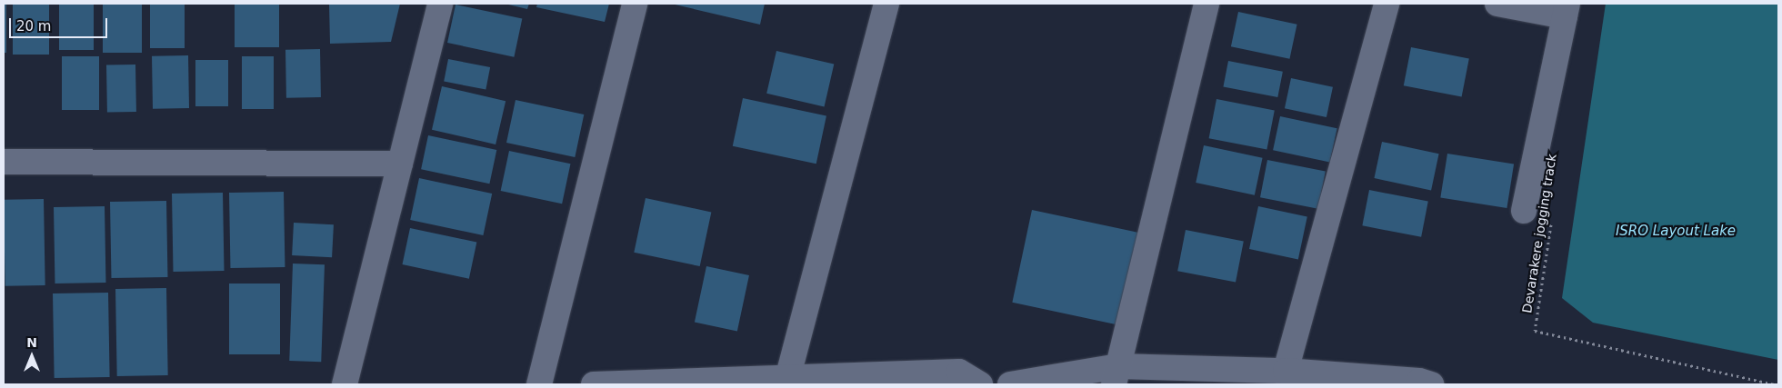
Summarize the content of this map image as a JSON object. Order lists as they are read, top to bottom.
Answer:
{
  "streets": {
    "path": ["Devarakere jogging track"]
  },
  "water": ["ISRO Layout Lake"],
  "scale_bar": "20 m",
  "north": "top"
}
